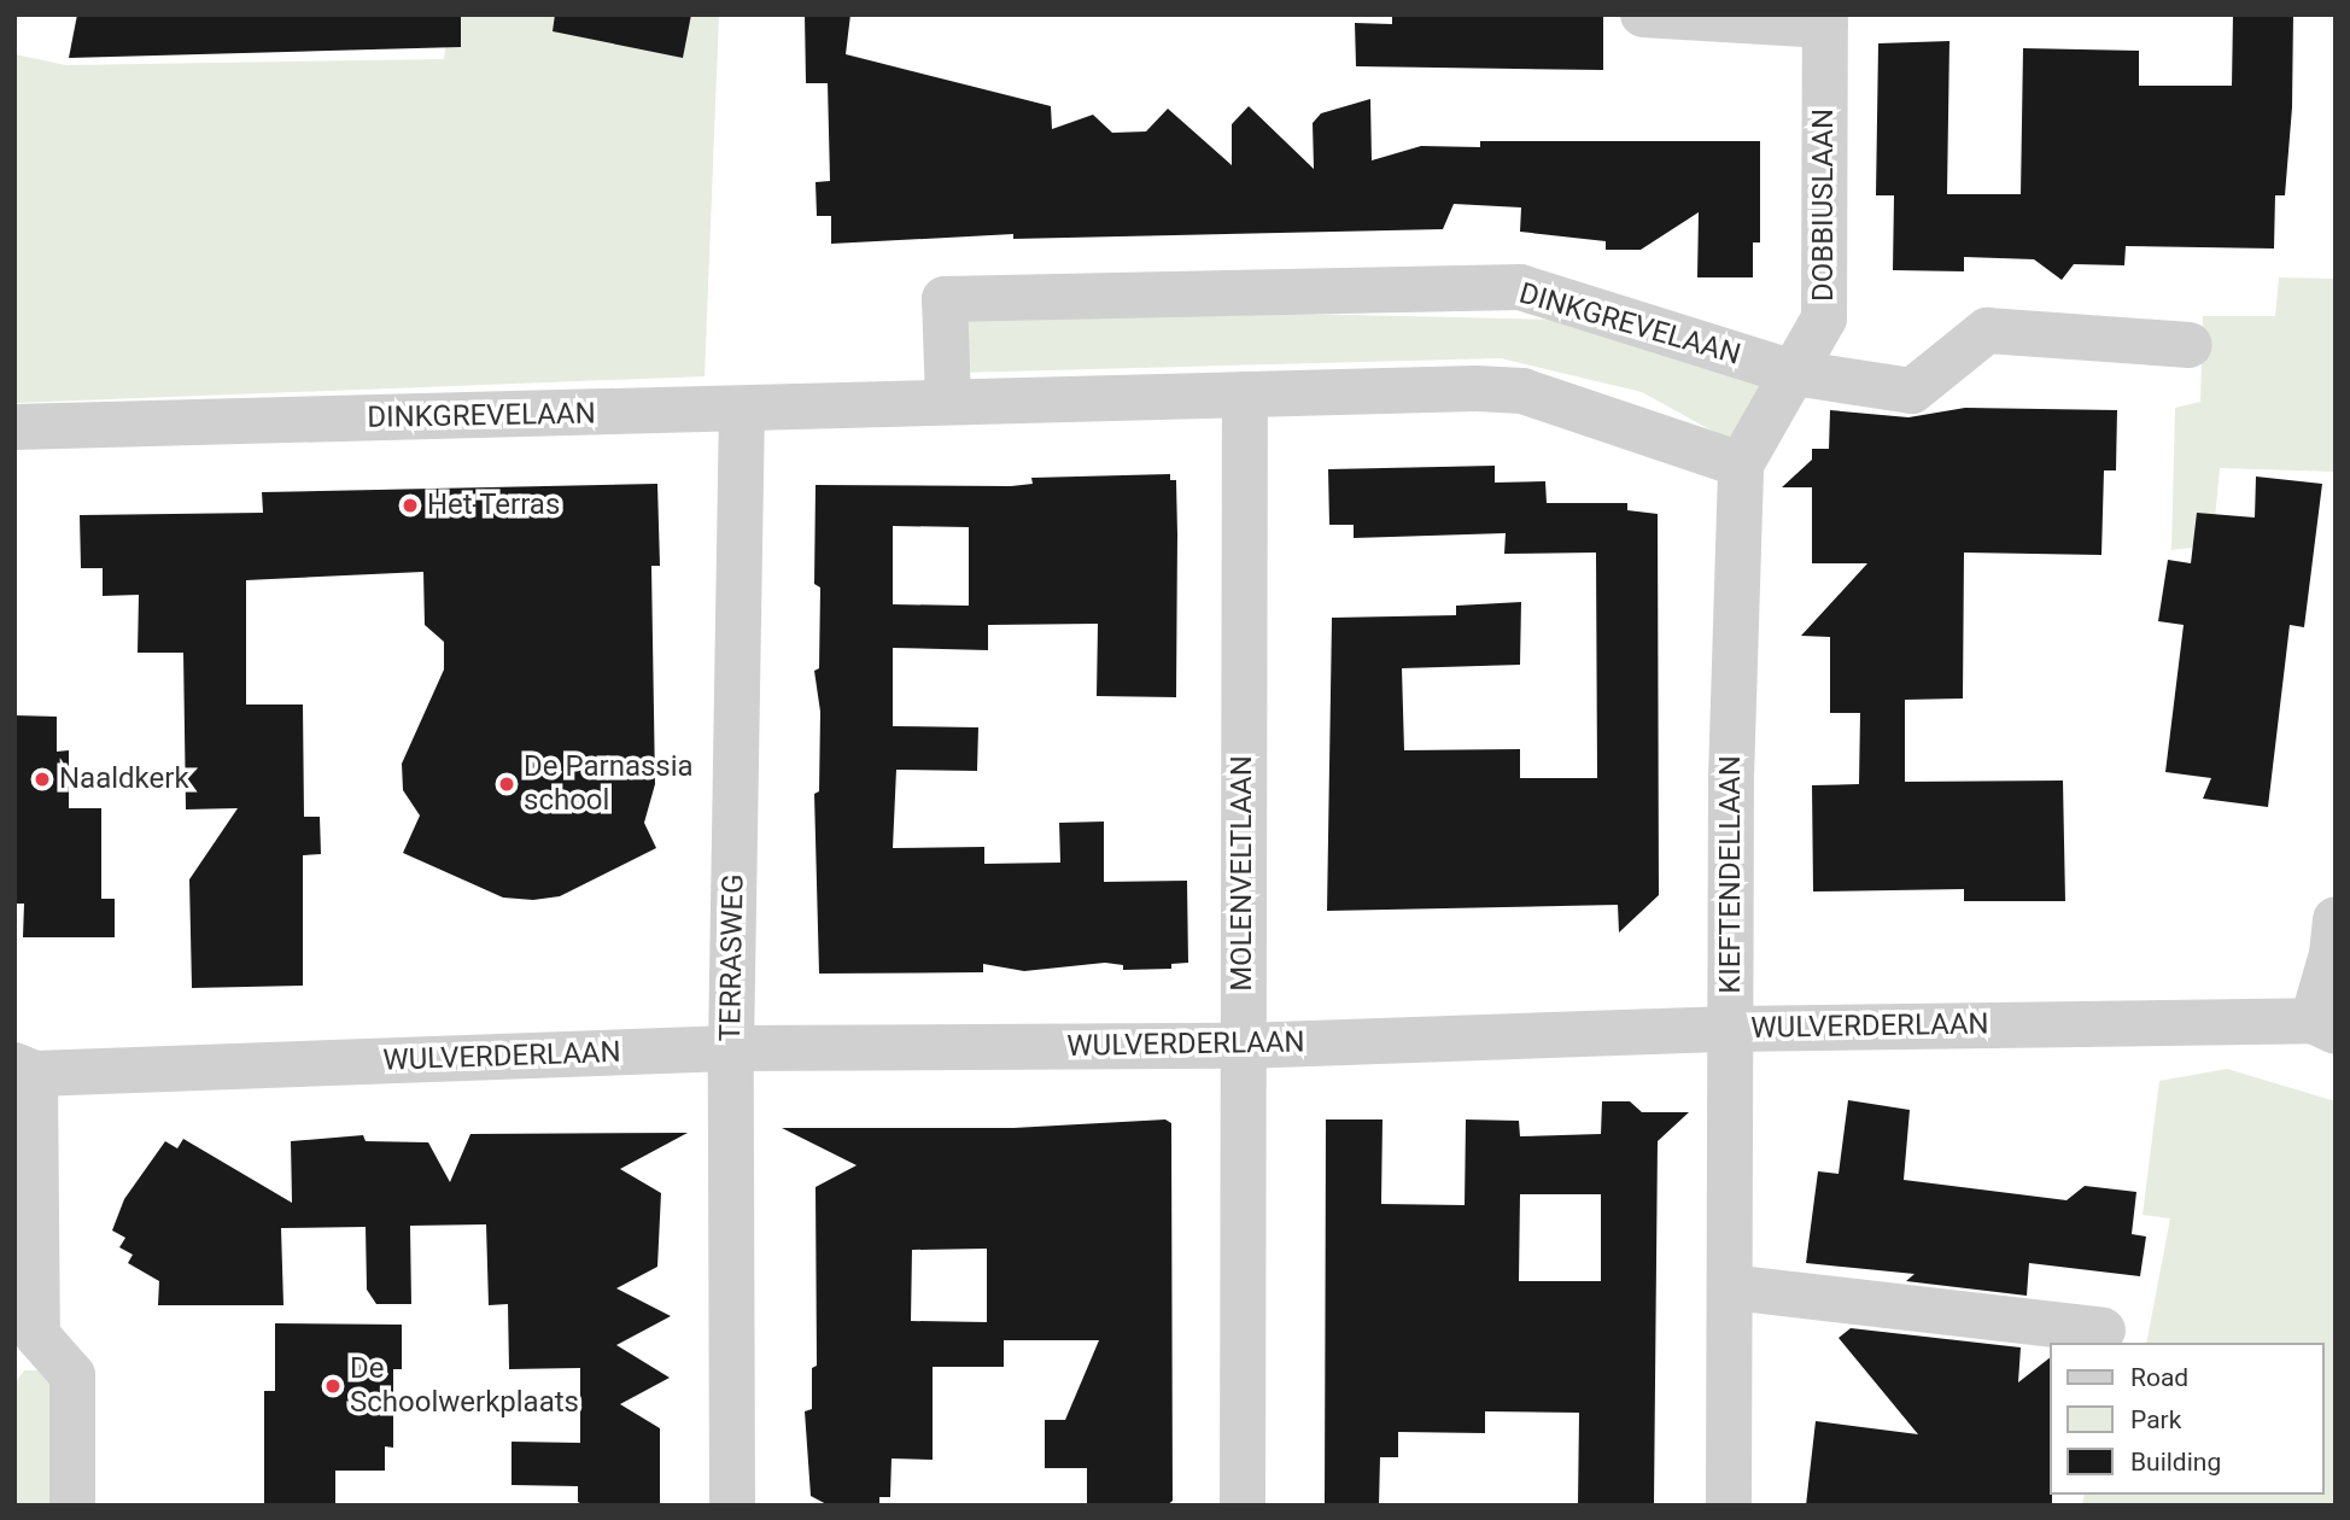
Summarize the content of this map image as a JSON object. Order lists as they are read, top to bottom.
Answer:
{
  "streets": {
    "street": [
      "DOBBIUSLAAN",
      "DINKGREVELAAN",
      "MOLENVELTLAAN",
      "KIEFTENDELLAAN",
      "TERRASWEG",
      "WULVERDERLAAN"
    ]
  },
  "crossings": [
    ["DOBBIUSLAAN", "DINKGREVELAAN"],
    ["DOBBIUSLAAN", "KIEFTENDELLAAN"],
    ["DINKGREVELAAN", "MOLENVELTLAAN"],
    ["DINKGREVELAAN", "KIEFTENDELLAAN"],
    ["DINKGREVELAAN", "TERRASWEG"],
    ["MOLENVELTLAAN", "WULVERDERLAAN"],
    ["KIEFTENDELLAAN", "WULVERDERLAAN"],
    ["TERRASWEG", "WULVERDERLAAN"]
  ],
  "places": [
    "Het Terras",
    "Naaldkerk",
    "De Parnassia school",
    "De Schoolwerkplaats"
  ],
  "legend": ["Road", "Park", "Building"]
}
